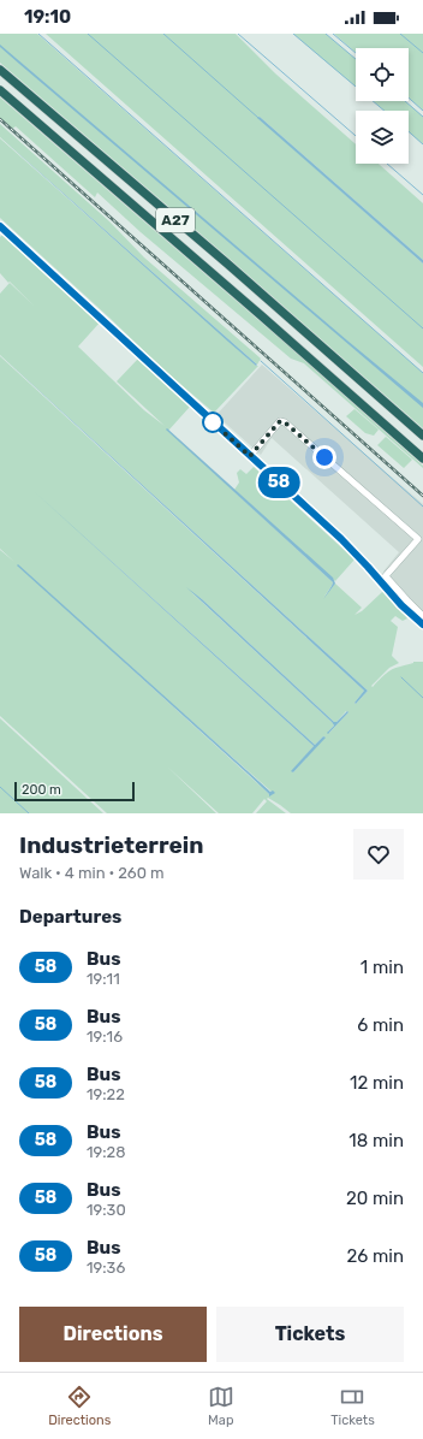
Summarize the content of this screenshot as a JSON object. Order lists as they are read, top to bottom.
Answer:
{
  "streets": {
    "highway": ["A27"]
  },
  "lines": ["bus line 58"],
  "scale_bar": "200 m",
  "page": {
    "status": "19:10",
    "on_map": "58",
    "scale": "200 m",
    "heading": [
      ["Industrieterrein", "Walk · 4 min · 260 m"],
      "Departures"
    ],
    "list": [
      {
        "mark": "58",
        "name": "Bus",
        "note": "19:11",
        "value": "1 min"
      },
      {
        "mark": "58",
        "name": "Bus",
        "note": "19:16",
        "value": "6 min"
      },
      {
        "mark": "58",
        "name": "Bus",
        "note": "19:22",
        "value": "12 min"
      },
      {
        "mark": "58",
        "name": "Bus",
        "note": "19:28",
        "value": "18 min"
      },
      {
        "mark": "58",
        "name": "Bus",
        "note": "19:30",
        "value": "20 min"
      },
      {
        "mark": "58",
        "name": "Bus",
        "note": "19:36",
        "value": "26 min"
      }
    ],
    "buttons": ["Directions", "Tickets"],
    "tabs": ["Directions", "Map", "Tickets"]
  }
}
